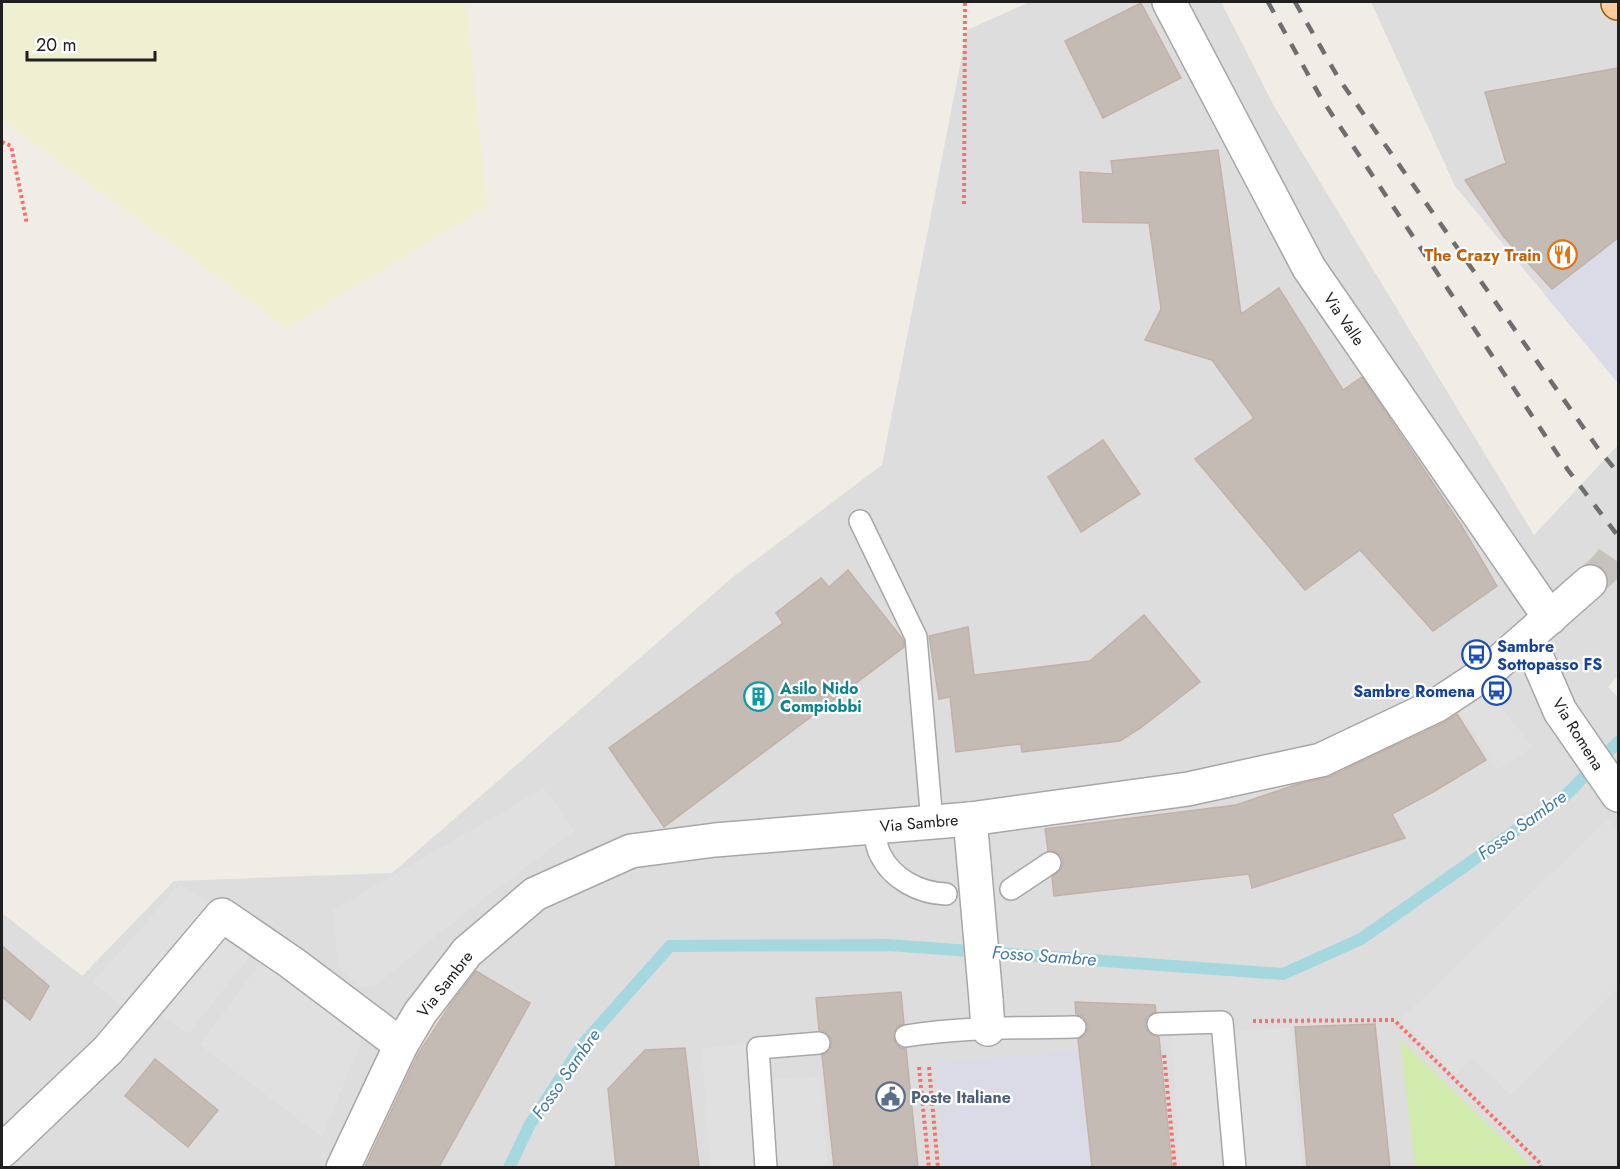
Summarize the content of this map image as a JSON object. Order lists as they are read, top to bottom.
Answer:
{
  "streets": {
    "street": ["Via Valle", "Via Romena", "Via Sambre"]
  },
  "crossings": [
    ["Via Valle", "Via Romena"],
    ["Via Valle", "Via Sambre"],
    ["Via Romena", "Via Sambre"]
  ],
  "water": ["Fosso Sambre"],
  "places": {
    "restaurant": ["The Crazy Train"],
    "bus stop": ["Sambre Sottopasso FS", "Sambre Romena"],
    "building": ["Asilo Nido Compiobbi"],
    "public building": ["Poste Italiane"]
  },
  "scale_bar": "20 m"
}
